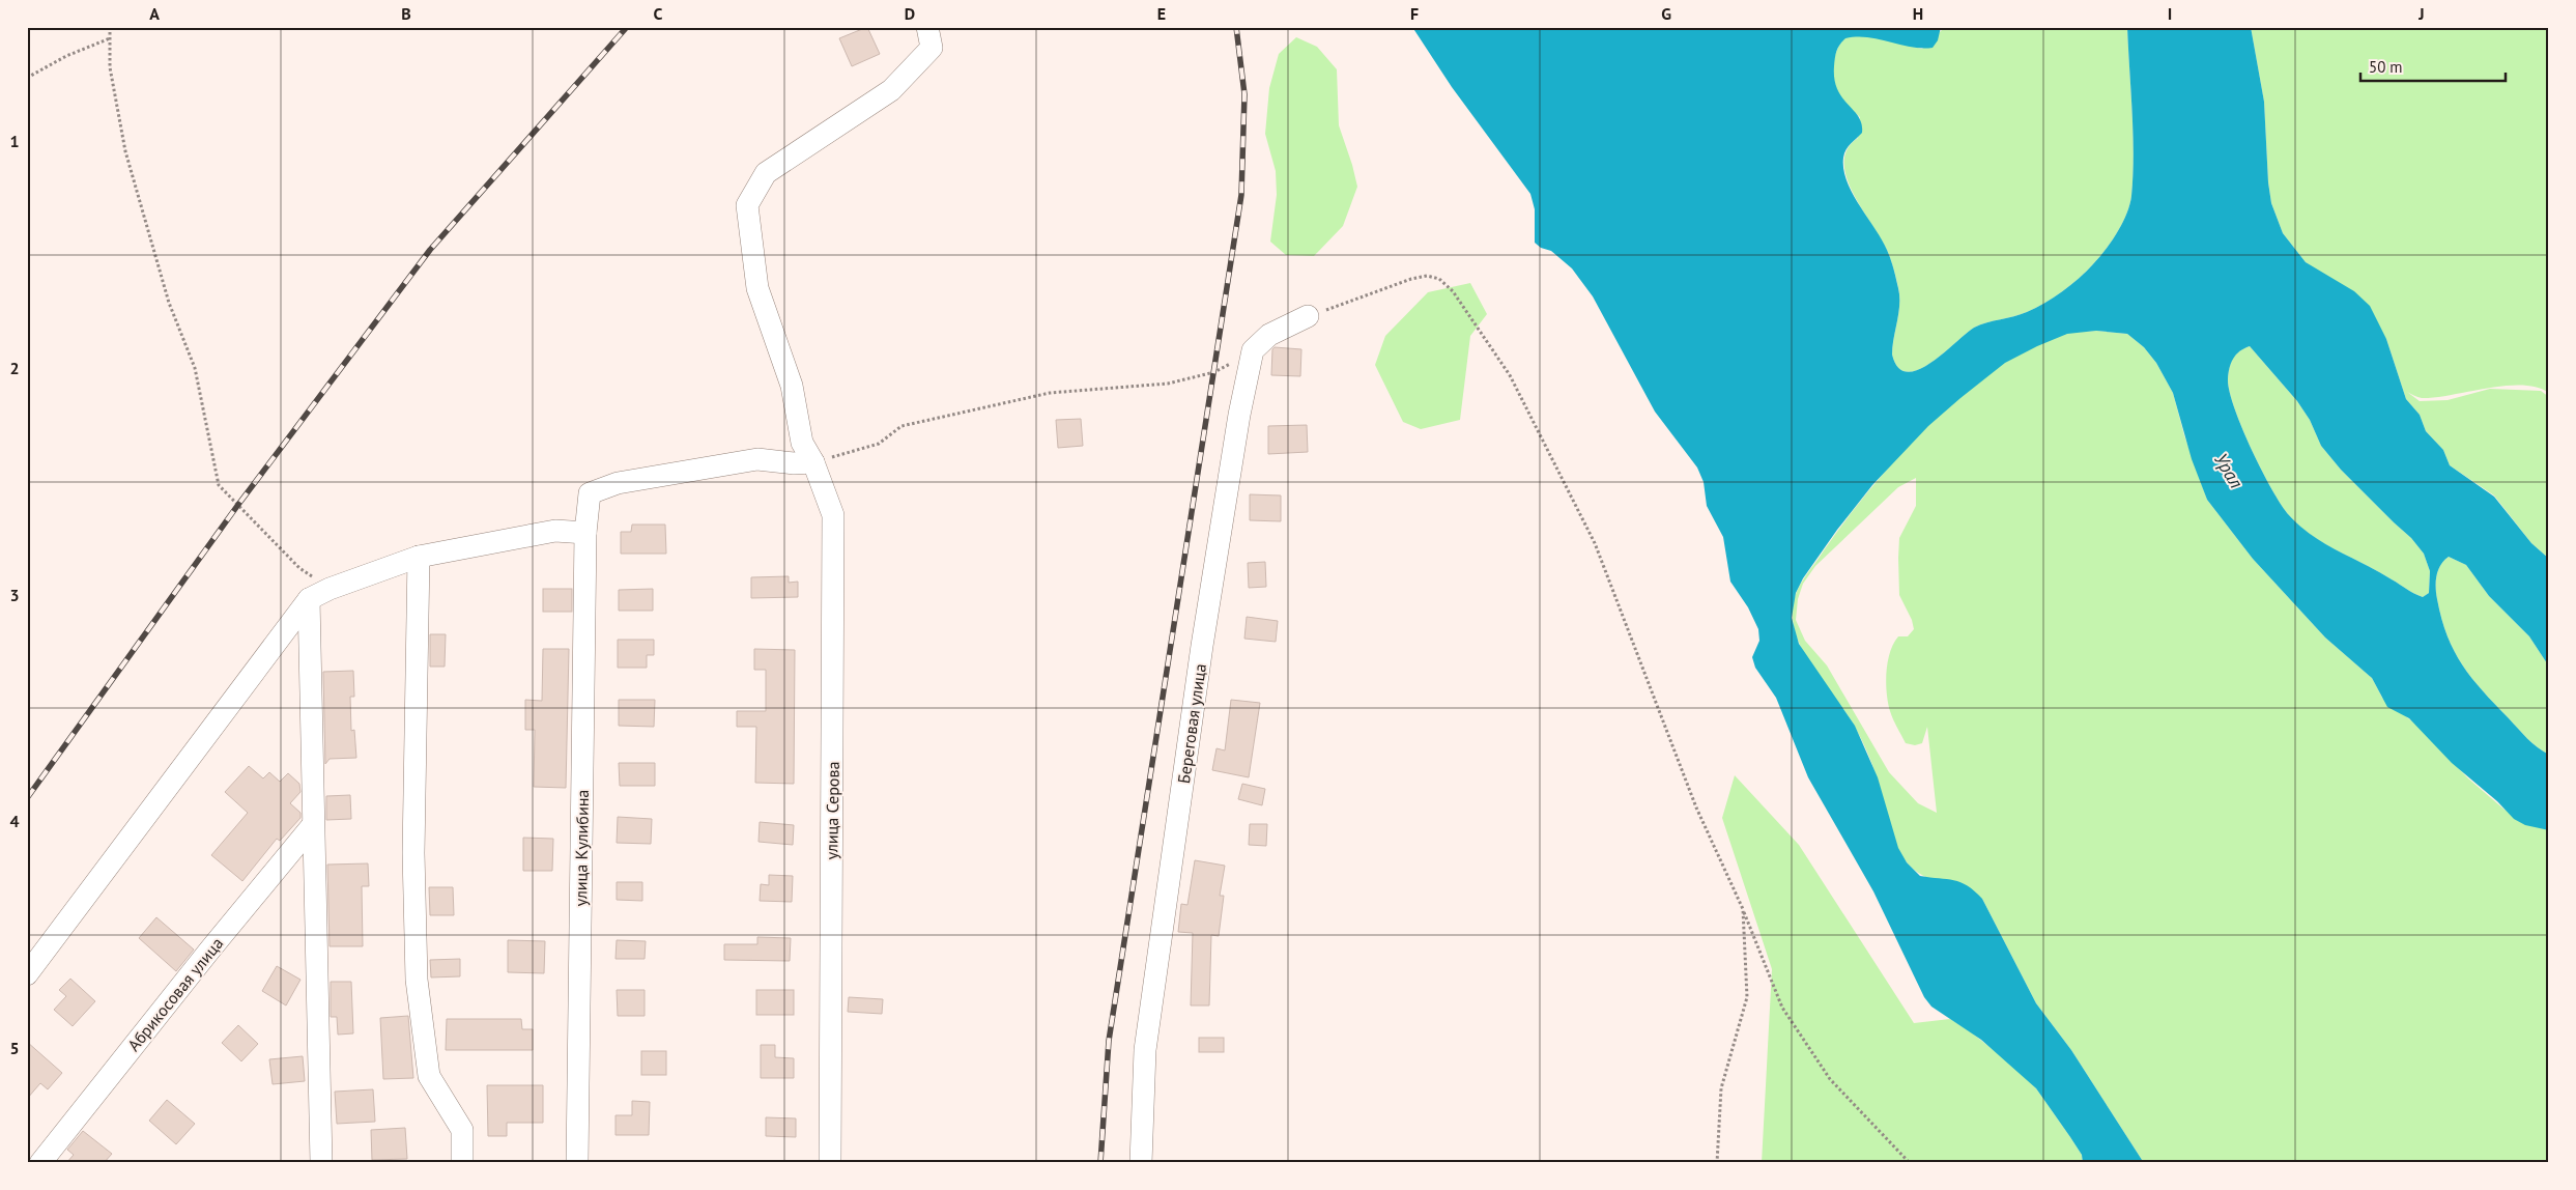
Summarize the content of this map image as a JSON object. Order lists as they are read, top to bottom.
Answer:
{
  "streets": {
    "street": [
      "Береговая улица",
      "улица Серова",
      "улица Кулибина",
      "Абрикосовая улица"
    ]
  },
  "crossings": [
    ["улица Серова", "улица Кулибина"]
  ],
  "water": ["Урал"],
  "scale_bar": "50 m",
  "grid": {
    "columns": [
      "A",
      "B",
      "C",
      "D",
      "E",
      "F",
      "G",
      "H",
      "I",
      "J"
    ],
    "rows": [
      "1",
      "2",
      "3",
      "4",
      "5"
    ]
  }
}
